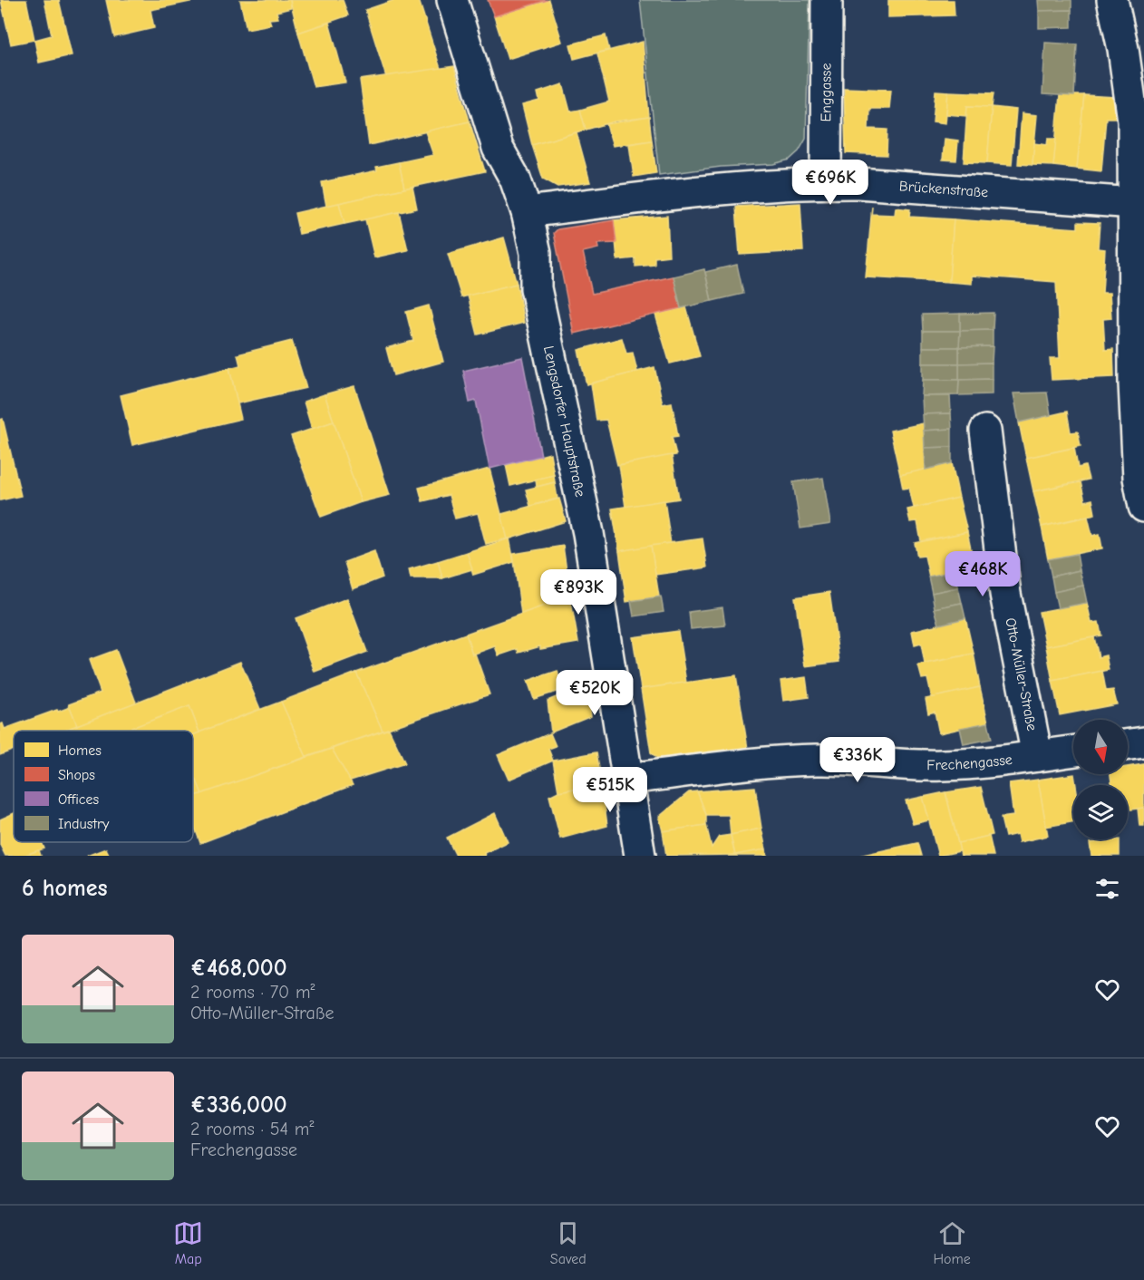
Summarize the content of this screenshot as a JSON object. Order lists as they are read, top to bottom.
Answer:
{
  "streets": {
    "street": [
      "Enggasse",
      "Brückenstraße",
      "Lengsdorfer Hauptstraße",
      "Otto-Müller-Straße",
      "Frechengasse"
    ]
  },
  "crossings": [
    ["Enggasse", "Brückenstraße"],
    ["Brückenstraße", "Lengsdorfer Hauptstraße"],
    ["Lengsdorfer Hauptstraße", "Frechengasse"],
    ["Otto-Müller-Straße", "Frechengasse"]
  ],
  "legend": [
    "Homes",
    "Shops",
    "Offices",
    "Industry"
  ],
  "north": "bottom",
  "page": {
    "price": [
      "€696K",
      "€468K",
      "€893K",
      "€520K",
      "€336K",
      "€515K"
    ],
    "heading": "6 homes",
    "list": [
      {
        "name": "€468,000",
        "note": "2 rooms · 70 m² · Otto-Müller-Straße"
      },
      {
        "name": "€336,000",
        "note": "2 rooms · 54 m² · Frechengasse"
      }
    ],
    "tabs": ["Map", "Saved", "Home"]
  }
}
